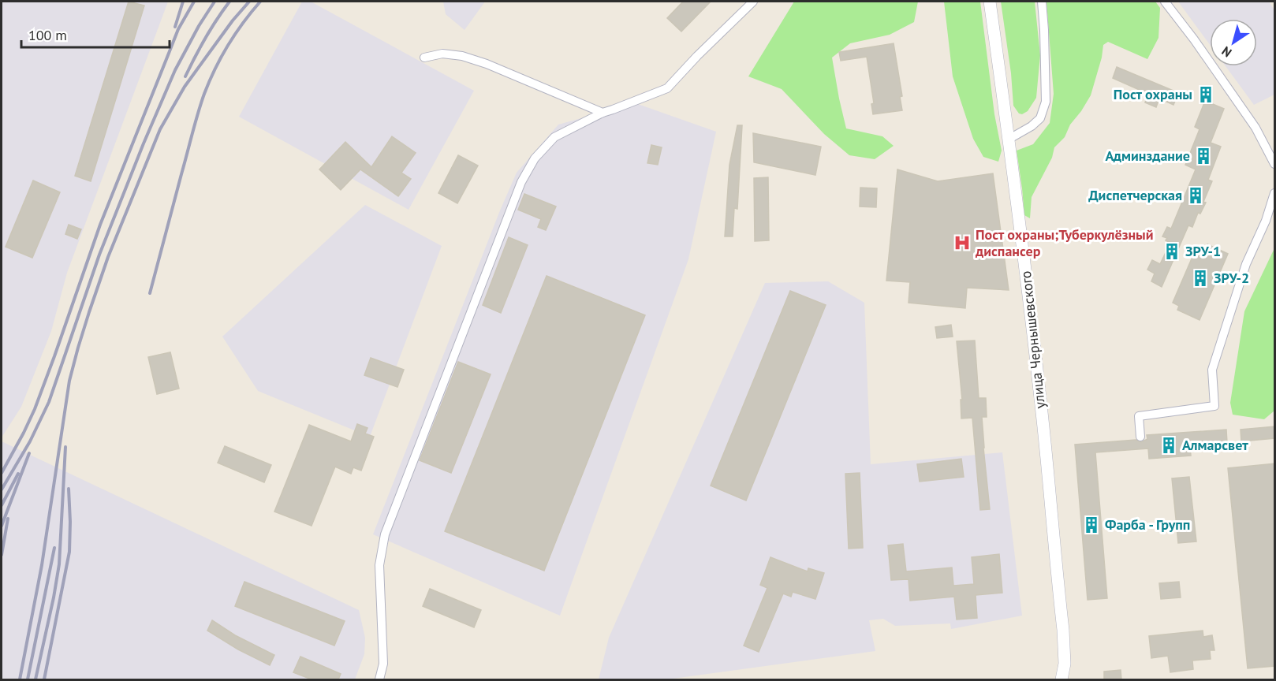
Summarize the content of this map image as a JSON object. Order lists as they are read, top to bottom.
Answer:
{
  "streets": {
    "main road": ["улица Чернышевского"]
  },
  "places": {
    "building": [
      "Пост охраны",
      "Админздание",
      "Диспетчерская",
      "ЗРУ-1",
      "ЗРУ-2",
      "Алмарсвет",
      "Фарба - Групп"
    ],
    "hospital": ["Пост охраны;Туберкулёзный диспансер"]
  },
  "scale_bar": "100 m",
  "north": "bottom left"
}
